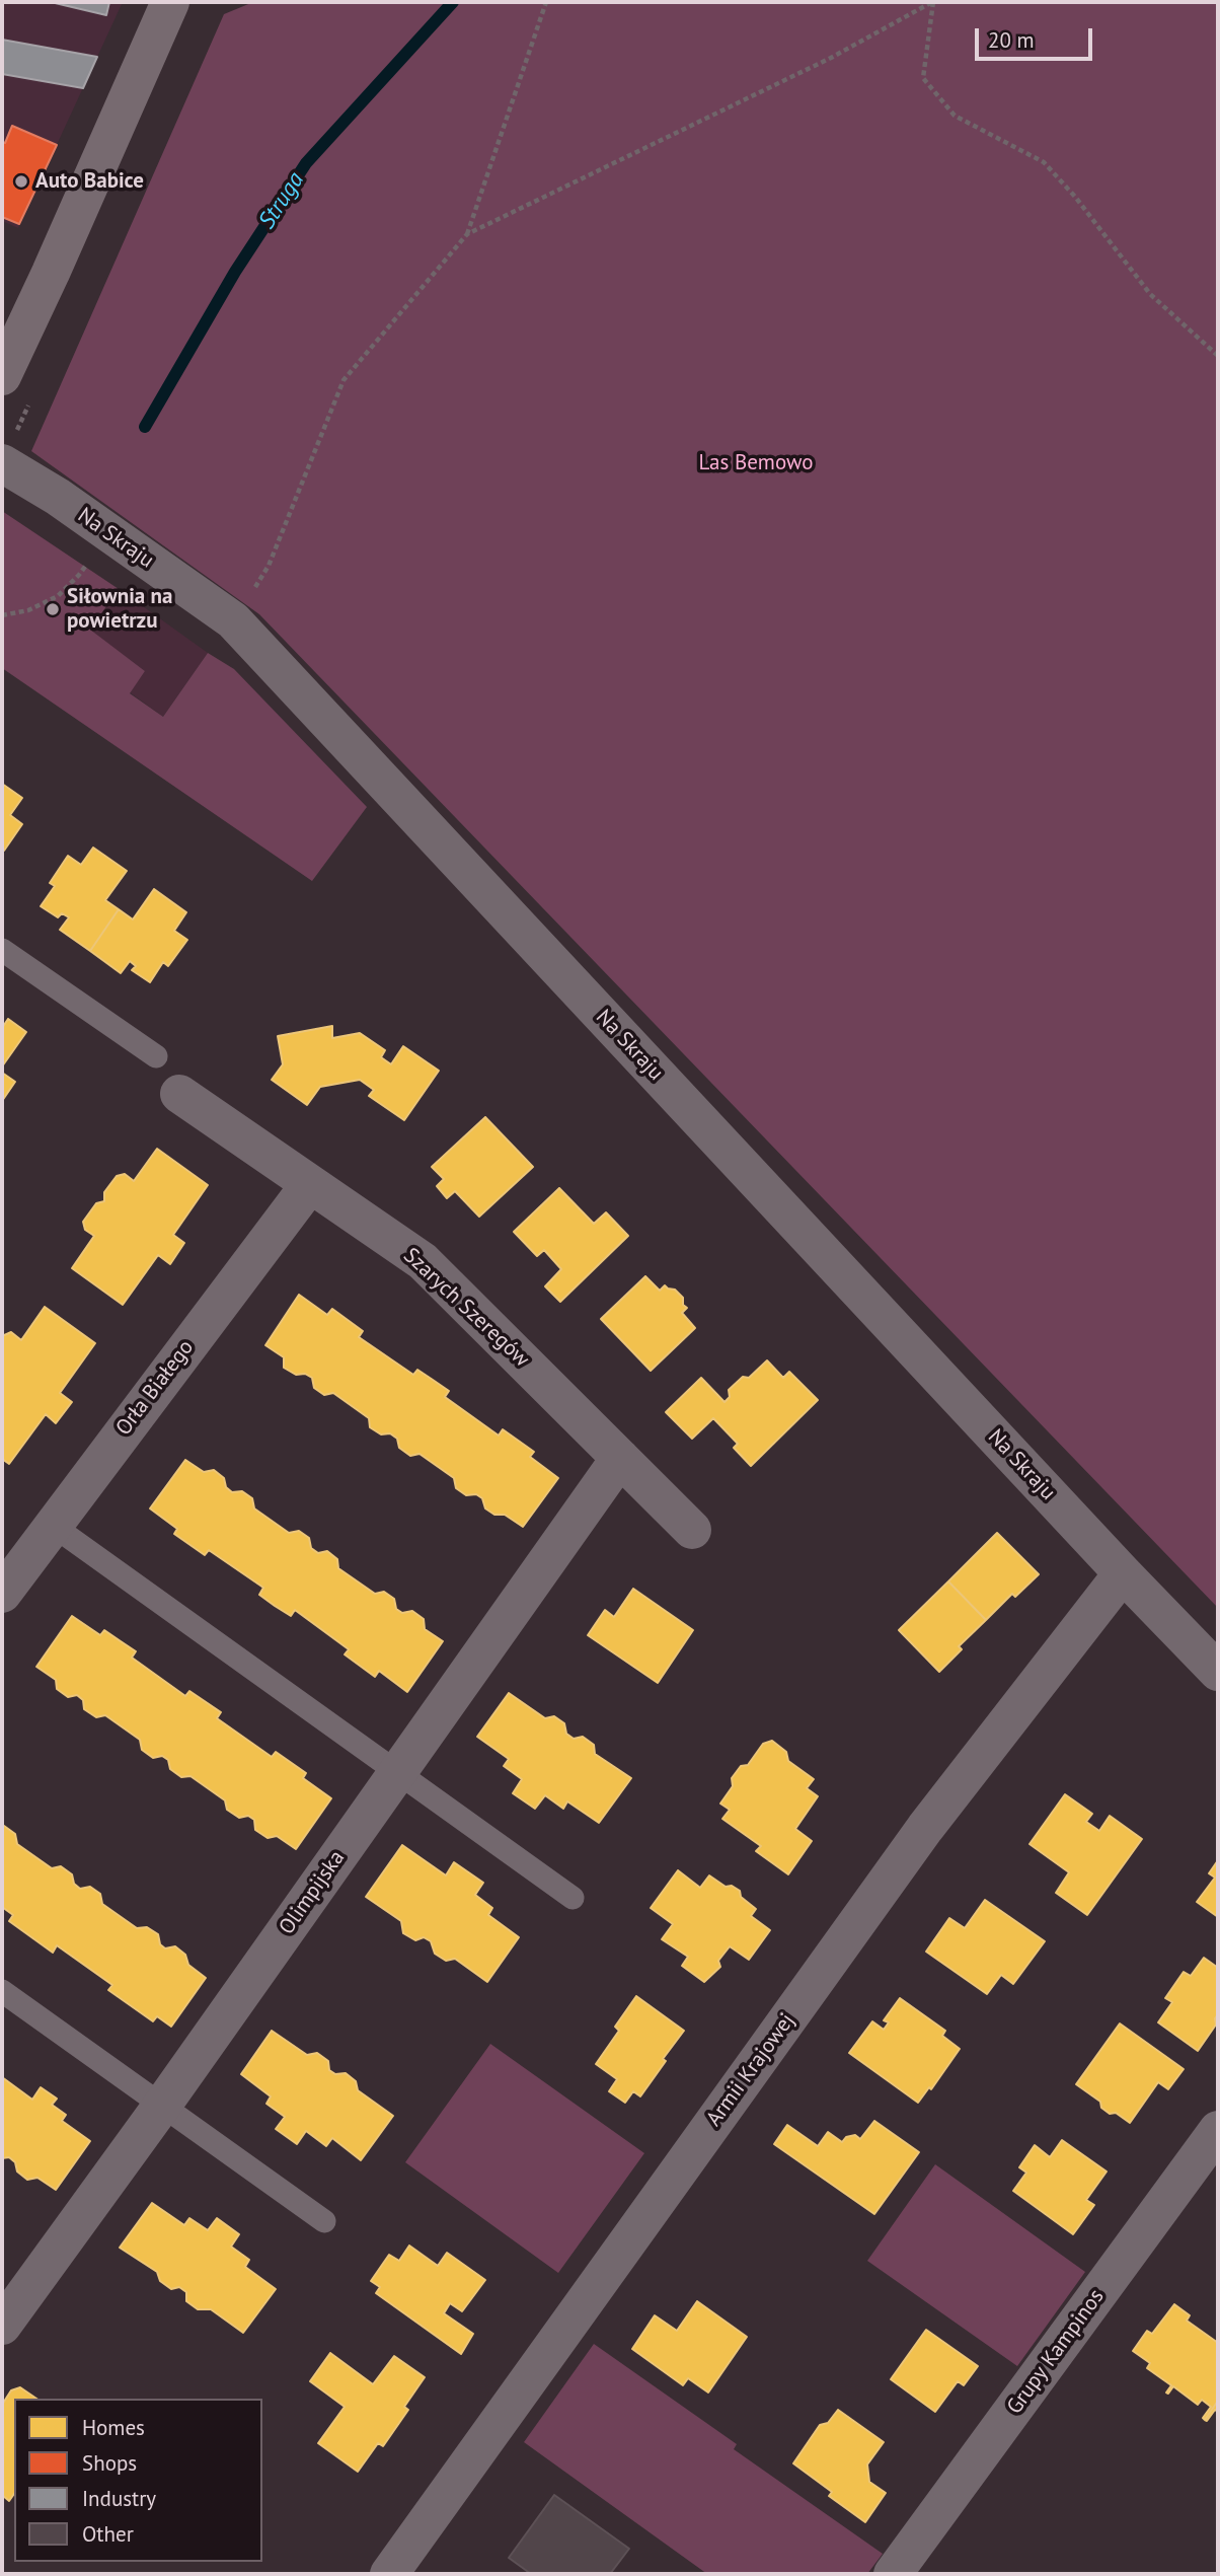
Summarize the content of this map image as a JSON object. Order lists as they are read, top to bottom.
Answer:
{
  "streets": {
    "street": [
      "Na Skraju",
      "Szarych Szeregów",
      "Orła Białego",
      "Olimpijska",
      "Armii Krajowej",
      "Grupy Kampinos"
    ]
  },
  "crossings": [
    ["Na Skraju", "Armii Krajowej"],
    ["Szarych Szeregów", "Orła Białego"],
    ["Szarych Szeregów", "Olimpijska"]
  ],
  "water": ["Struga"],
  "parks": ["Las Bemowo"],
  "places": ["Auto Babice", "Siłownia na powietrzu"],
  "legend": [
    "Homes",
    "Shops",
    "Industry",
    "Other"
  ],
  "scale_bar": "20 m"
}
